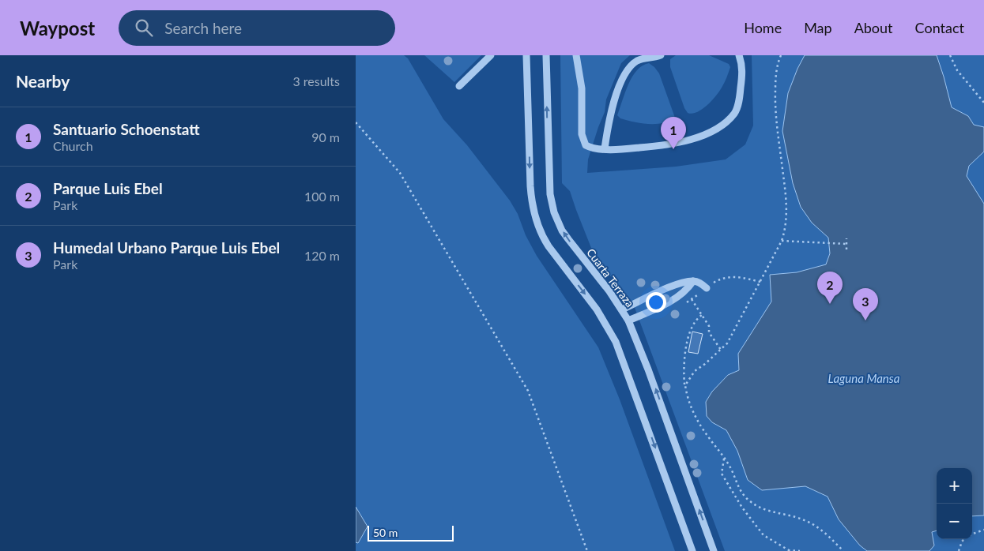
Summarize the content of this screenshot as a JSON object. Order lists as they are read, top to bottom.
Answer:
{
  "streets": {
    "street": ["Cuarta Terraza"]
  },
  "water": ["Laguna Mansa"],
  "scale_bar": "50 m",
  "page": {
    "header": "Waypost",
    "search": "Search here",
    "nav": [
      "Home",
      "Map",
      "About",
      "Contact"
    ],
    "heading": ["Nearby", "3 results"],
    "list": [
      {
        "mark": "1",
        "name": "Santuario Schoenstatt",
        "note": "Church",
        "value": "90 m"
      },
      {
        "mark": "2",
        "name": "Parque Luis Ebel",
        "note": "Park",
        "value": "100 m"
      },
      {
        "mark": "3",
        "name": "Humedal Urbano Parque Luis Ebel",
        "note": "Park",
        "value": "120 m"
      }
    ],
    "pins": ["1", "2", "3"],
    "map_buttons": ["+", "−"],
    "scale": "50 m"
  }
}
